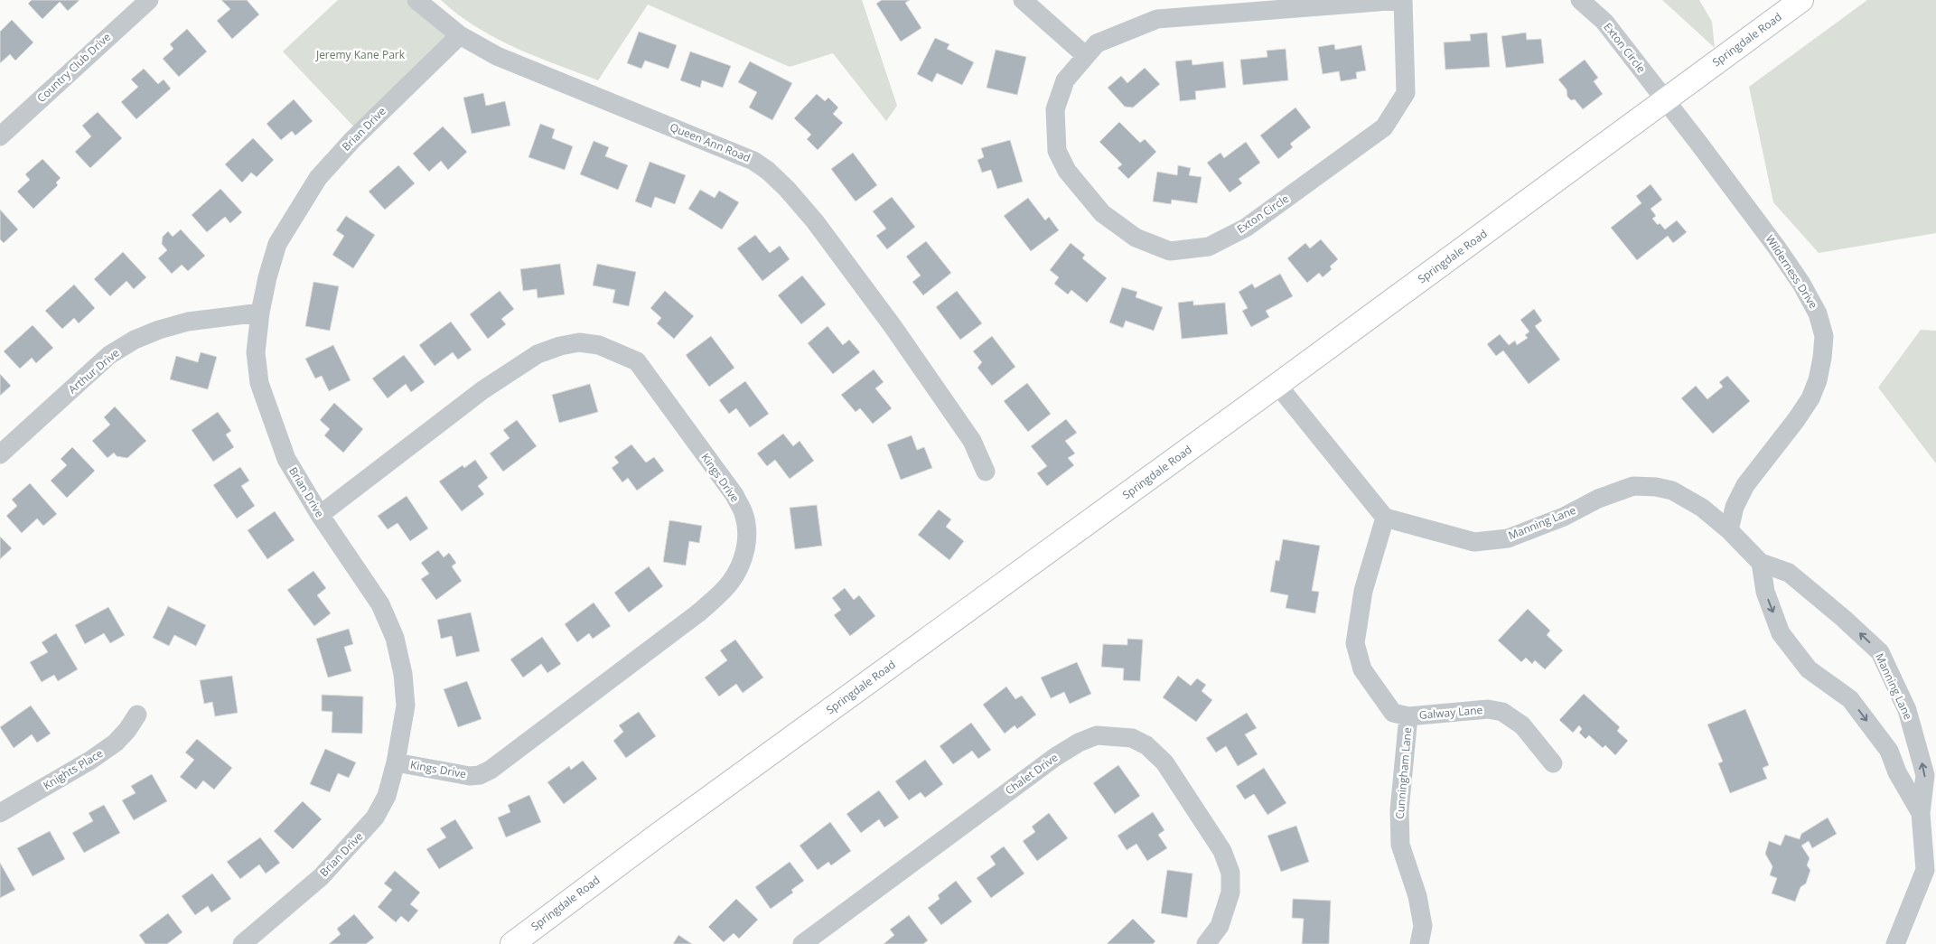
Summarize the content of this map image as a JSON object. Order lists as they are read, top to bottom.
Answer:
{
  "streets": {
    "main road": ["Springdale Road"],
    "street": [
      "Exton Circle",
      "Country Club Drive",
      "Brian Drive",
      "Queen Ann Road",
      "Wilderness Drive",
      "Arthur Drive",
      "Kings Drive",
      "Manning Lane",
      "Galway Lane",
      "Knights Place",
      "Cunningham Lane",
      "Chalet Drive"
    ]
  },
  "crossings": [
    ["Springdale Road", "Exton Circle"],
    ["Springdale Road", "Wilderness Drive"],
    ["Exton Circle", "Wilderness Drive"],
    ["Brian Drive", "Queen Ann Road"],
    ["Brian Drive", "Arthur Drive"],
    ["Brian Drive", "Kings Drive"],
    ["Wilderness Drive", "Manning Lane"],
    ["Manning Lane", "Cunningham Lane"],
    ["Galway Lane", "Cunningham Lane"]
  ],
  "parks": ["Jeremy Kane Park"]
}
